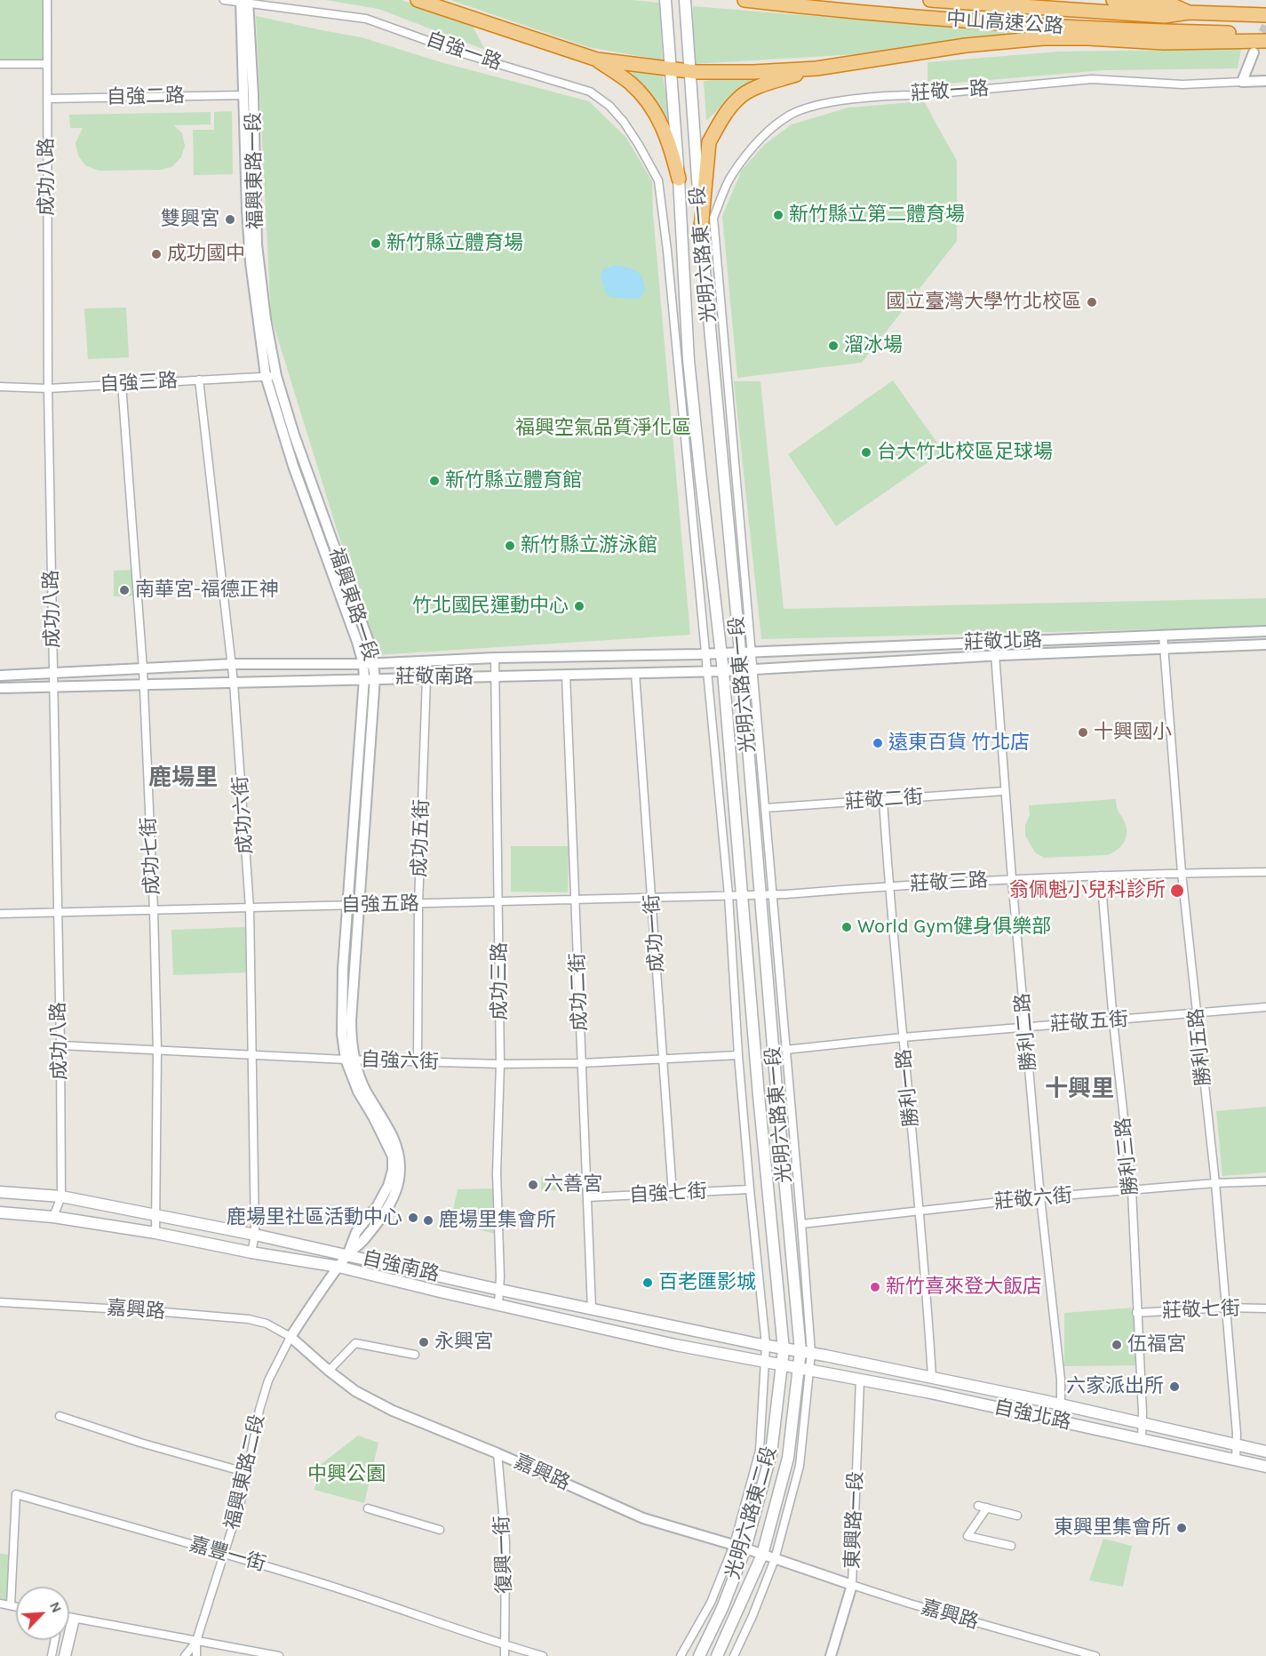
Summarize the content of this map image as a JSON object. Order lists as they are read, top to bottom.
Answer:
{
  "streets": {
    "highway": ["中山高速公路"],
    "main road": [
      "光明六路東一段",
      "自強南路",
      "自強北路",
      "光明六路東二段"
    ],
    "street": [
      "自強一路",
      "莊敬一路",
      "自強二路",
      "福興東路一段",
      "成功八路",
      "自強三路",
      "莊敬北路",
      "莊敬南路",
      "莊敬二街",
      "成功六街",
      "成功五街",
      "成功七街",
      "莊敬三路",
      "自強五路",
      "成功一街",
      "成功三路",
      "成功二街",
      "莊敬五街",
      "勝利二路",
      "勝利五路",
      "自強六街",
      "勝利一路",
      "勝利三路",
      "自強七街",
      "莊敬六街",
      "嘉興路",
      "莊敬七街",
      "福興東路二段",
      "東興路一段",
      "嘉豐一街",
      "復興一街"
    ]
  },
  "crossings": [
    ["自強一路", "福興東路一段"],
    ["自強一路", "光明六路東一段"],
    ["莊敬一路", "光明六路東一段"],
    ["自強二路", "福興東路一段"],
    ["自強二路", "成功八路"],
    ["福興東路一段", "自強三路"],
    ["福興東路一段", "莊敬南路"],
    ["福興東路一段", "自強五路"],
    ["福興東路一段", "自強六街"],
    ["福興東路一段", "自強南路"],
    ["福興東路一段", "嘉興路"],
    ["福興東路一段", "福興東路二段"],
    ["成功八路", "自強三路"],
    ["成功八路", "莊敬南路"],
    ["成功八路", "自強五路"],
    ["成功八路", "自強六街"],
    ["成功八路", "自強南路"],
    ["光明六路東一段", "莊敬北路"],
    ["光明六路東一段", "莊敬南路"],
    ["光明六路東一段", "莊敬二街"],
    ["光明六路東一段", "莊敬三路"],
    ["光明六路東一段", "自強五路"],
    ["光明六路東一段", "莊敬五街"],
    ["光明六路東一段", "自強六街"],
    ["光明六路東一段", "自強七街"],
    ["光明六路東一段", "莊敬六街"],
    ["光明六路東一段", "自強南路"],
    ["光明六路東一段", "自強北路"],
    ["光明六路東一段", "光明六路東二段"],
    ["自強三路", "成功六街"],
    ["自強三路", "成功七街"],
    ["莊敬北路", "莊敬南路"],
    ["莊敬北路", "勝利二路"],
    ["莊敬北路", "勝利五路"],
    ["莊敬南路", "成功六街"],
    ["莊敬南路", "成功五街"],
    ["莊敬南路", "成功七街"],
    ["莊敬南路", "成功一街"],
    ["莊敬南路", "成功三路"],
    ["莊敬南路", "成功二街"],
    ["莊敬二街", "勝利二路"],
    ["莊敬二街", "勝利一路"],
    ["成功六街", "自強五路"],
    ["成功六街", "自強六街"],
    ["成功六街", "自強南路"],
    ["成功五街", "自強五路"],
    ["成功五街", "自強六街"],
    ["成功七街", "自強五路"],
    ["成功七街", "自強六街"],
    ["成功七街", "自強南路"],
    ["莊敬三路", "自強五路"],
    ["莊敬三路", "勝利二路"],
    ["莊敬三路", "勝利五路"],
    ["莊敬三路", "勝利一路"],
    ["莊敬三路", "勝利三路"],
    ["自強五路", "成功一街"],
    ["自強五路", "成功三路"],
    ["自強五路", "成功二街"],
    ["成功一街", "自強六街"],
    ["成功一街", "自強七街"],
    ["成功三路", "自強六街"],
    ["成功三路", "自強南路"],
    ["成功二街", "自強六街"],
    ["成功二街", "自強七街"],
    ["成功二街", "自強南路"],
    ["莊敬五街", "勝利二路"],
    ["莊敬五街", "勝利五路"],
    ["莊敬五街", "勝利一路"],
    ["莊敬五街", "勝利三路"],
    ["勝利二路", "莊敬六街"],
    ["勝利二路", "自強北路"],
    ["勝利五路", "莊敬六街"],
    ["勝利五路", "莊敬七街"],
    ["勝利五路", "自強北路"],
    ["勝利一路", "莊敬六街"],
    ["勝利一路", "自強北路"],
    ["勝利三路", "莊敬六街"],
    ["勝利三路", "莊敬七街"],
    ["勝利三路", "自強北路"],
    ["自強南路", "自強北路"],
    ["自強南路", "光明六路東二段"],
    ["嘉興路", "福興東路二段"],
    ["嘉興路", "光明六路東二段"],
    ["嘉興路", "東興路一段"],
    ["嘉興路", "復興一街"],
    ["自強北路", "光明六路東二段"],
    ["自強北路", "東興路一段"],
    ["福興東路二段", "嘉豐一街"],
    ["嘉豐一街", "復興一街"]
  ],
  "districts": ["鹿場里", "十興里"],
  "parks": ["福興空氣品質淨化區", "中興公園"],
  "places": [
    "新竹縣立第二體育場",
    "雙興宮",
    "新竹縣立體育場",
    "成功國中",
    "國立臺灣大學竹北校區",
    "溜冰場",
    "台大竹北校區足球場",
    "新竹縣立體育館",
    "新竹縣立游泳館",
    "南華宮-福德正神",
    "竹北國民運動中心",
    "十興國小",
    "遠東百貨 竹北店",
    "翁佩魁小兒科診所",
    "World Gym健身俱樂部",
    "六善宮",
    "鹿場里社區活動中心",
    "鹿場里集會所",
    "百老匯影城",
    "新竹喜來登大飯店",
    "永興宮",
    "伍福宮",
    "六家派出所",
    "東興里集會所"
  ],
  "north": "top right"
}
